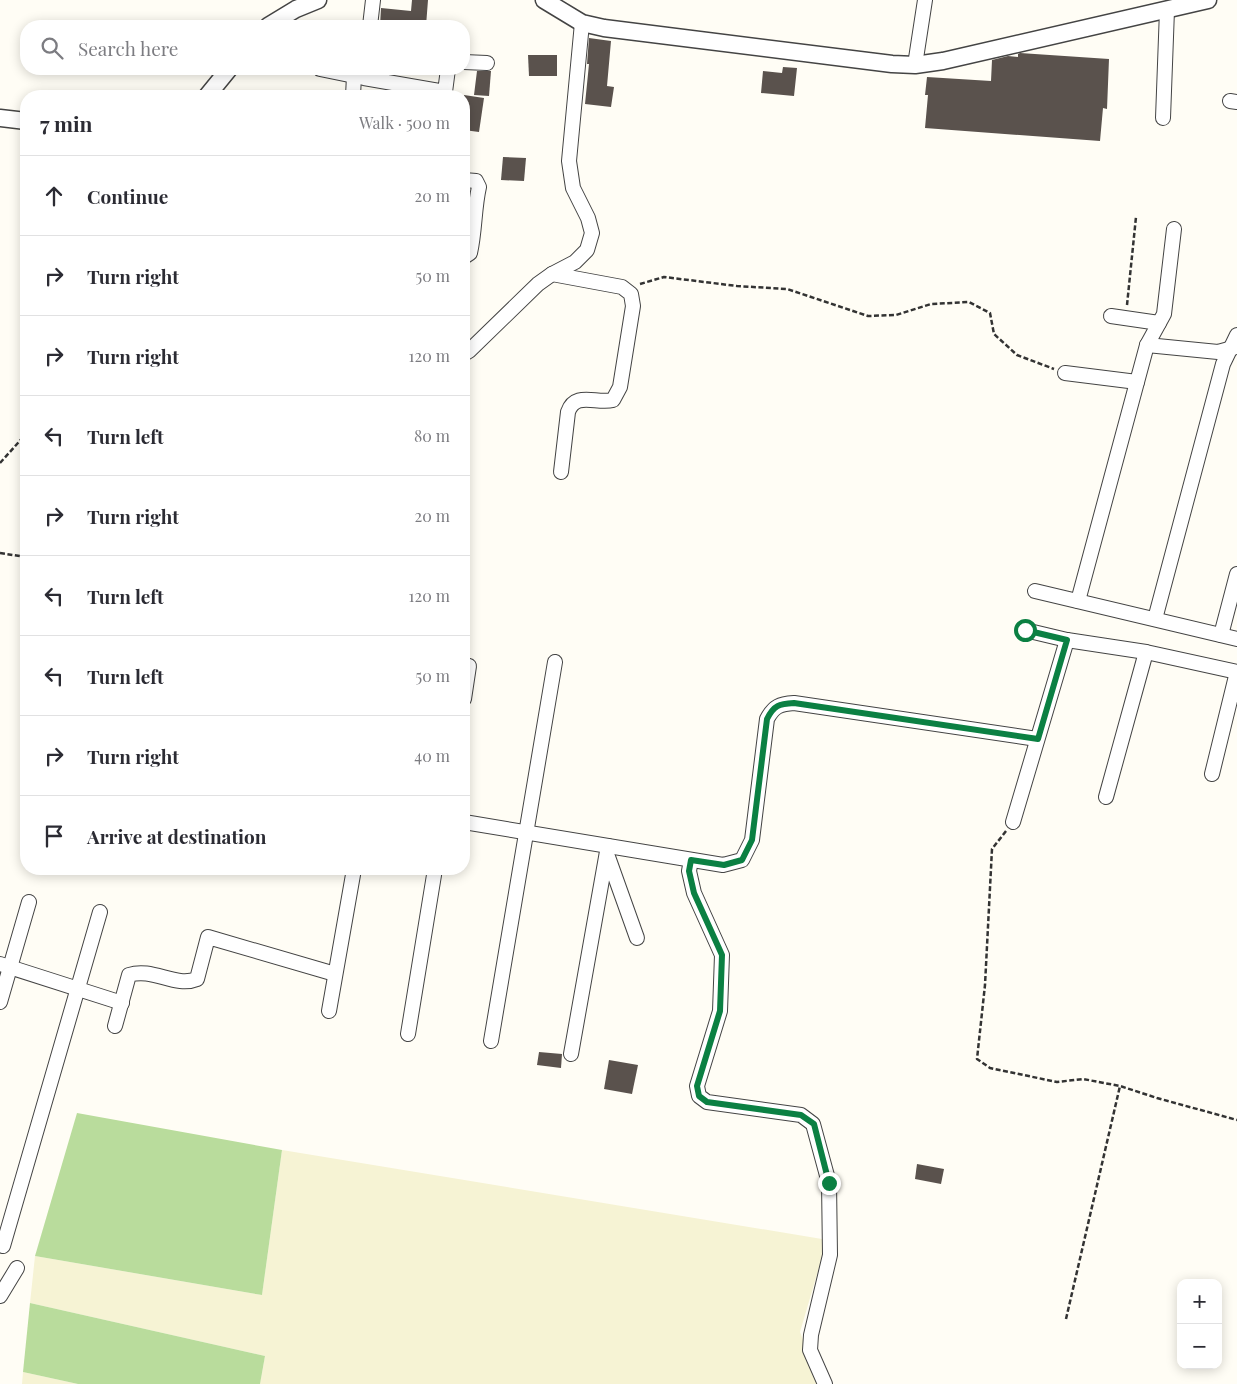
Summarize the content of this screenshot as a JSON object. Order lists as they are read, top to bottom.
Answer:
{
  "page": {
    "search": "Search here",
    "heading": ["7 min", "Walk · 500 m"],
    "list": [
      ["Continue", "20 m"],
      ["Turn right", "50 m"],
      ["Turn right", "120 m"],
      ["Turn left", "80 m"],
      ["Turn right", "20 m"],
      ["Turn left", "120 m"],
      ["Turn left", "50 m"],
      ["Turn right", "40 m"],
      "Arrive at destination"
    ],
    "map_buttons": ["+", "−"]
  }
}
